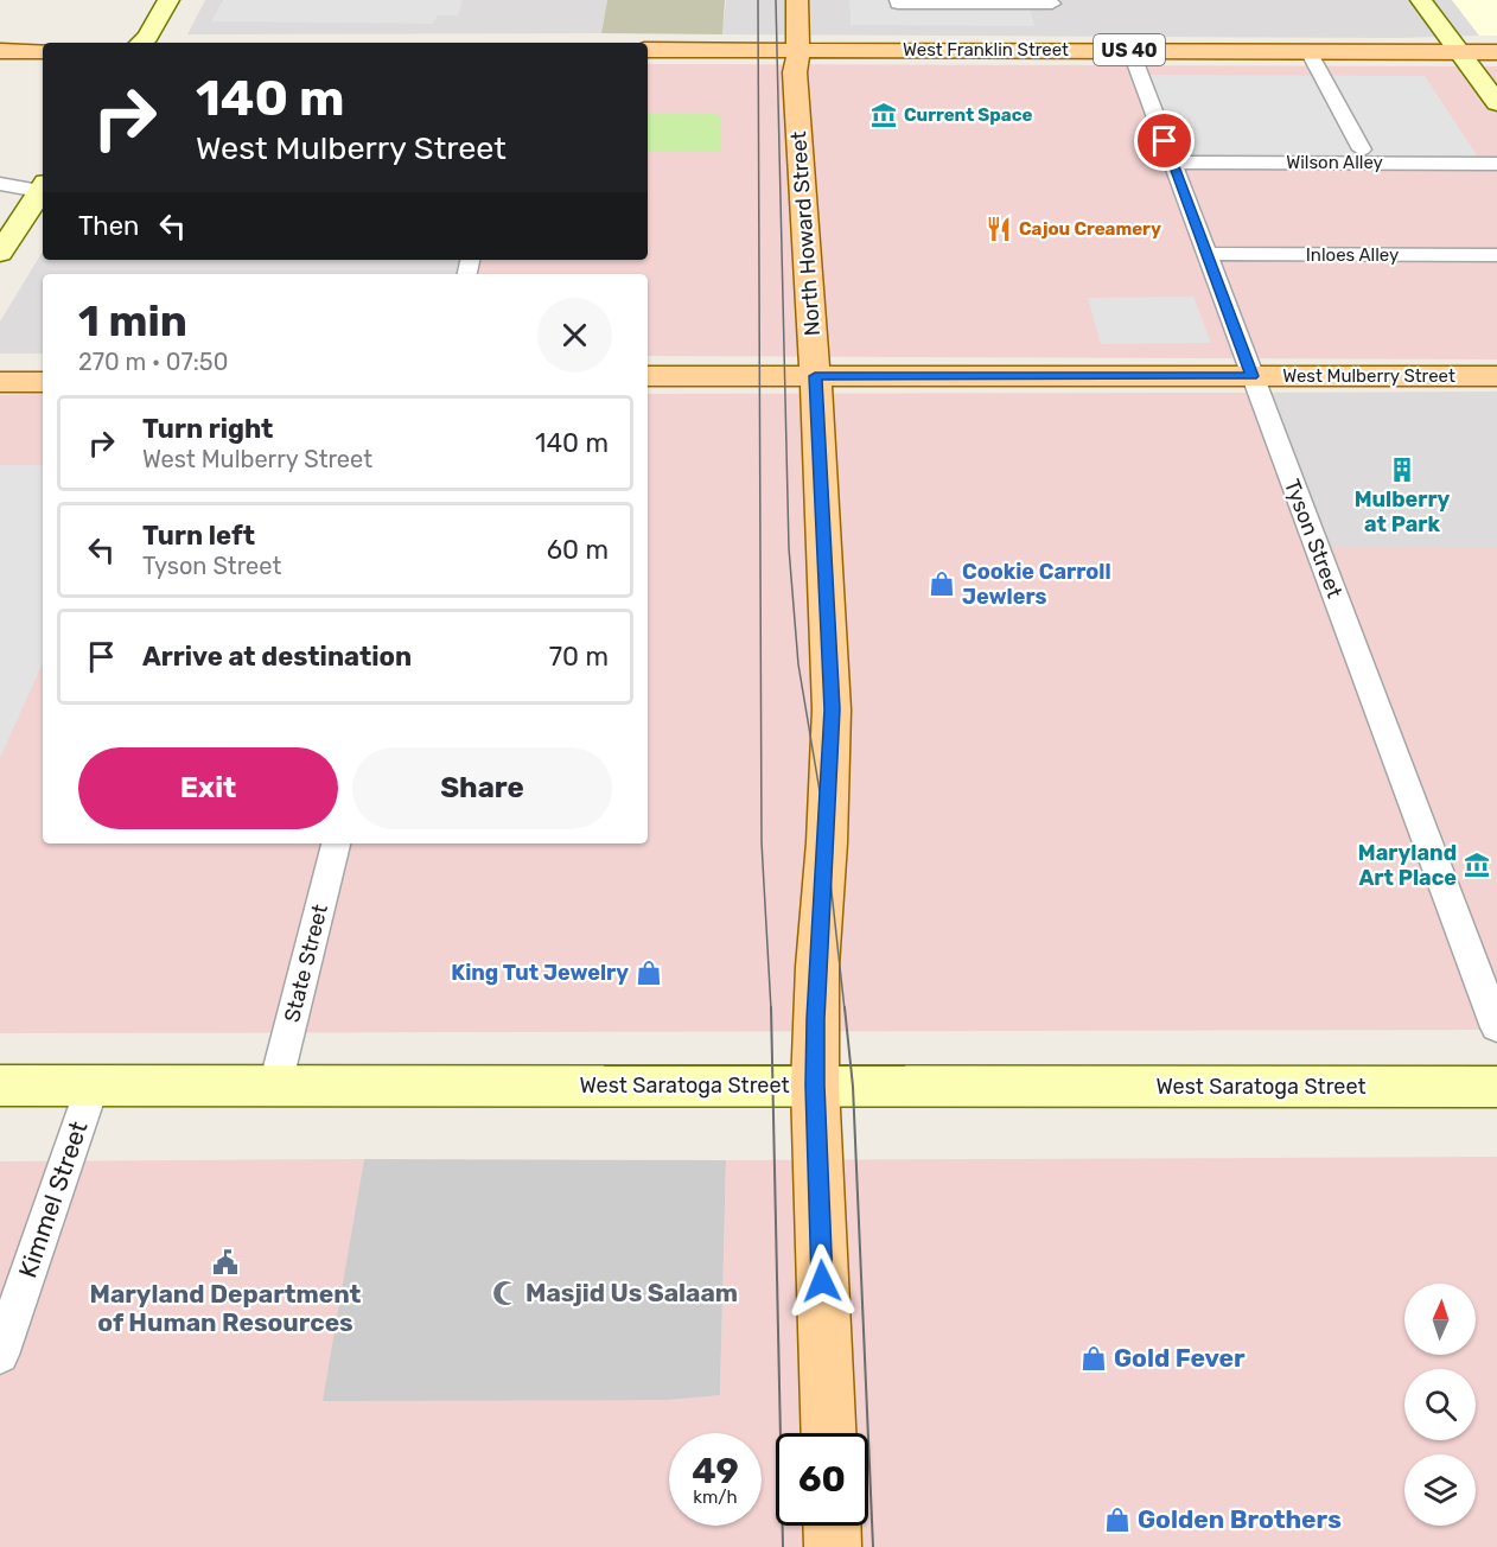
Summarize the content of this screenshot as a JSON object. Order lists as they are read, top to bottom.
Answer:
{
  "streets": {
    "main road": [
      "West Franklin Street",
      "US 40",
      "North Howard Street",
      "West Mulberry Street",
      "West Saratoga Street"
    ],
    "lane": [
      "Wilson Alley",
      "Inloes Alley",
      "Tyson Street",
      "State Street",
      "Kimmel Street"
    ]
  },
  "crossings": [
    ["West Franklin Street", "North Howard Street"],
    ["West Franklin Street", "Tyson Street"],
    ["Wilson Alley", "Tyson Street"],
    ["North Howard Street", "West Mulberry Street"],
    ["North Howard Street", "West Saratoga Street"],
    ["Inloes Alley", "Tyson Street"],
    ["West Mulberry Street", "Tyson Street"],
    ["State Street", "West Saratoga Street"],
    ["West Saratoga Street", "Kimmel Street"]
  ],
  "places": {
    "museum": ["Current Space", "Maryland Art Place"],
    "restaurant": ["Cajou Creamery"],
    "building": ["Mulberry at Park"],
    "shop": [
      "Cookie Carroll Jewlers",
      "King Tut Jewelry",
      "Gold Fever",
      "Golden Brothers"
    ],
    "public building": ["Maryland Department of Human Resources"],
    "mosque": ["Masjid Us Salaam"]
  },
  "north": "top",
  "page": {
    "turn": ["140 m", "West Mulberry Street"],
    "then": "Then",
    "heading": ["1 min", "270 m · 07:50"],
    "list": [
      {
        "name": "Turn right",
        "note": "West Mulberry Street",
        "value": "140 m"
      },
      {
        "name": "Turn left",
        "note": "Tyson Street",
        "value": "60 m"
      },
      {
        "name": "Arrive at destination",
        "value": "70 m"
      }
    ],
    "buttons": ["Exit", "Share"],
    "speed": "49 km/h",
    "limit": "60"
  }
}
